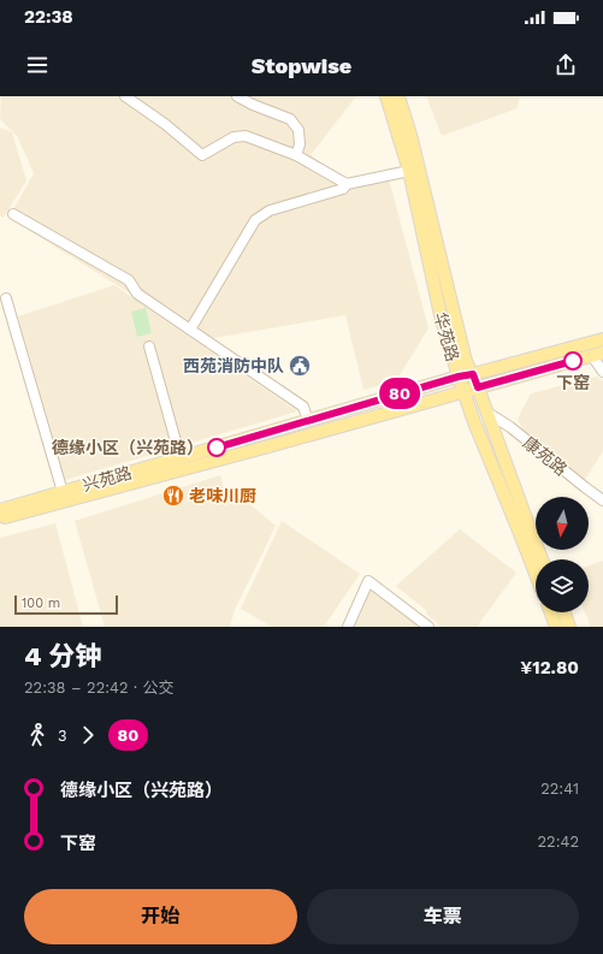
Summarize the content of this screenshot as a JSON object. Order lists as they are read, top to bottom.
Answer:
{
  "streets": {
    "main road": ["华苑路", "兴苑路"],
    "street": ["康苑路"]
  },
  "crossings": [
    ["华苑路", "康苑路"],
    ["华苑路", "兴苑路"]
  ],
  "places": {
    "other": ["下窑", "德缘小区（兴苑路）"],
    "public building": ["西苑消防中队"],
    "restaurant": ["老味川厨"]
  },
  "lines": ["bus line 80"],
  "scale_bar": "100 m",
  "north": "bottom",
  "page": {
    "status": "22:38",
    "header": "Stopwise",
    "on_map": "80",
    "scale": "100 m",
    "heading": ["4 分钟", "22:38 – 22:42 · 公交", "¥12.80"],
    "legs": ["3", "80"],
    "list": [
      {
        "name": "德缘小区（兴苑路）",
        "value": "22:41"
      },
      {
        "name": "下窑",
        "value": "22:42"
      }
    ],
    "buttons": ["开始", "车票"]
  }
}
